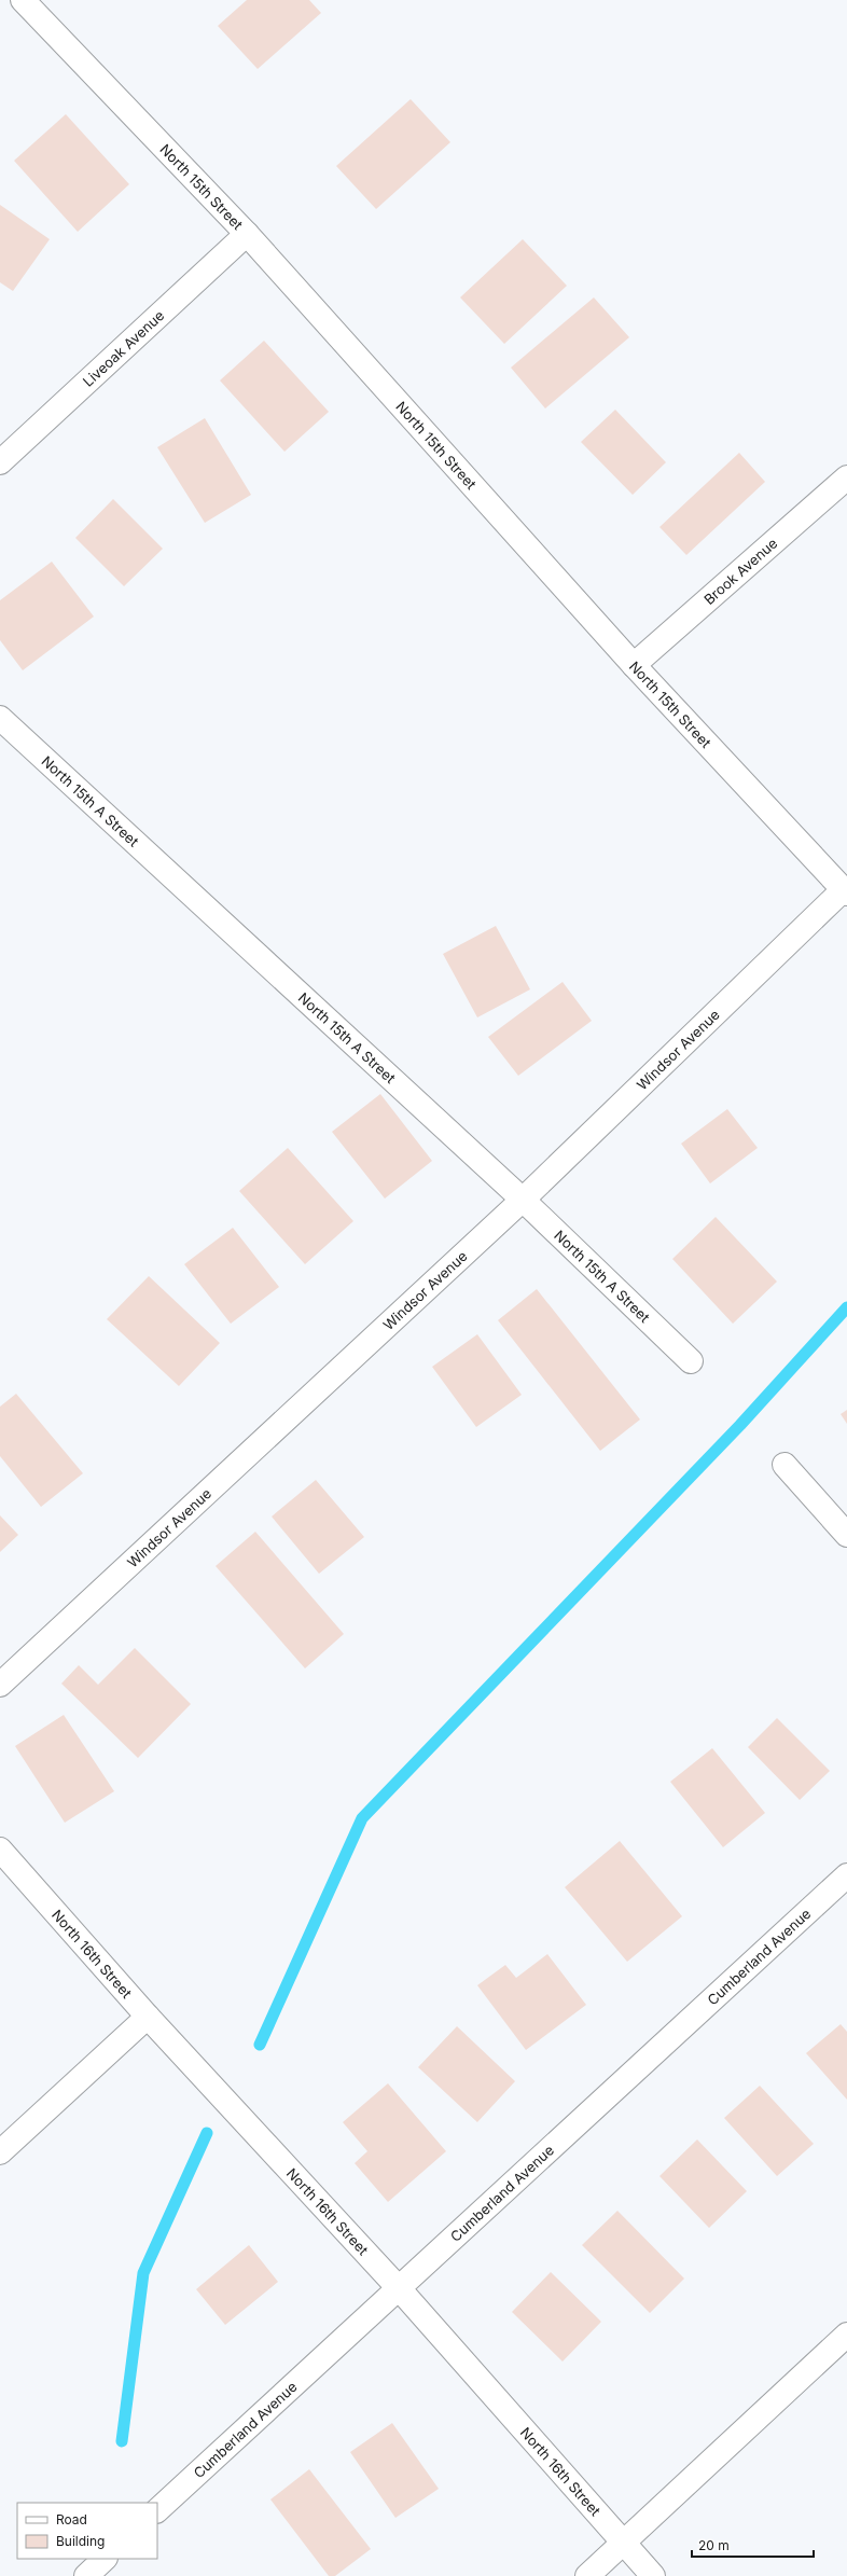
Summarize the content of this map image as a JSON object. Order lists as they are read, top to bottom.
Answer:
{
  "streets": {
    "street": [
      "North 15th Street",
      "Liveoak Avenue",
      "Brook Avenue",
      "North 15th A Street",
      "Windsor Avenue",
      "North 16th Street",
      "Cumberland Avenue"
    ]
  },
  "crossings": [
    ["North 15th Street", "Liveoak Avenue"],
    ["North 15th Street", "Brook Avenue"],
    ["North 15th Street", "Windsor Avenue"],
    ["North 15th A Street", "Windsor Avenue"],
    ["North 16th Street", "Cumberland Avenue"]
  ],
  "legend": ["Road", "Building"],
  "scale_bar": "20 m"
}
